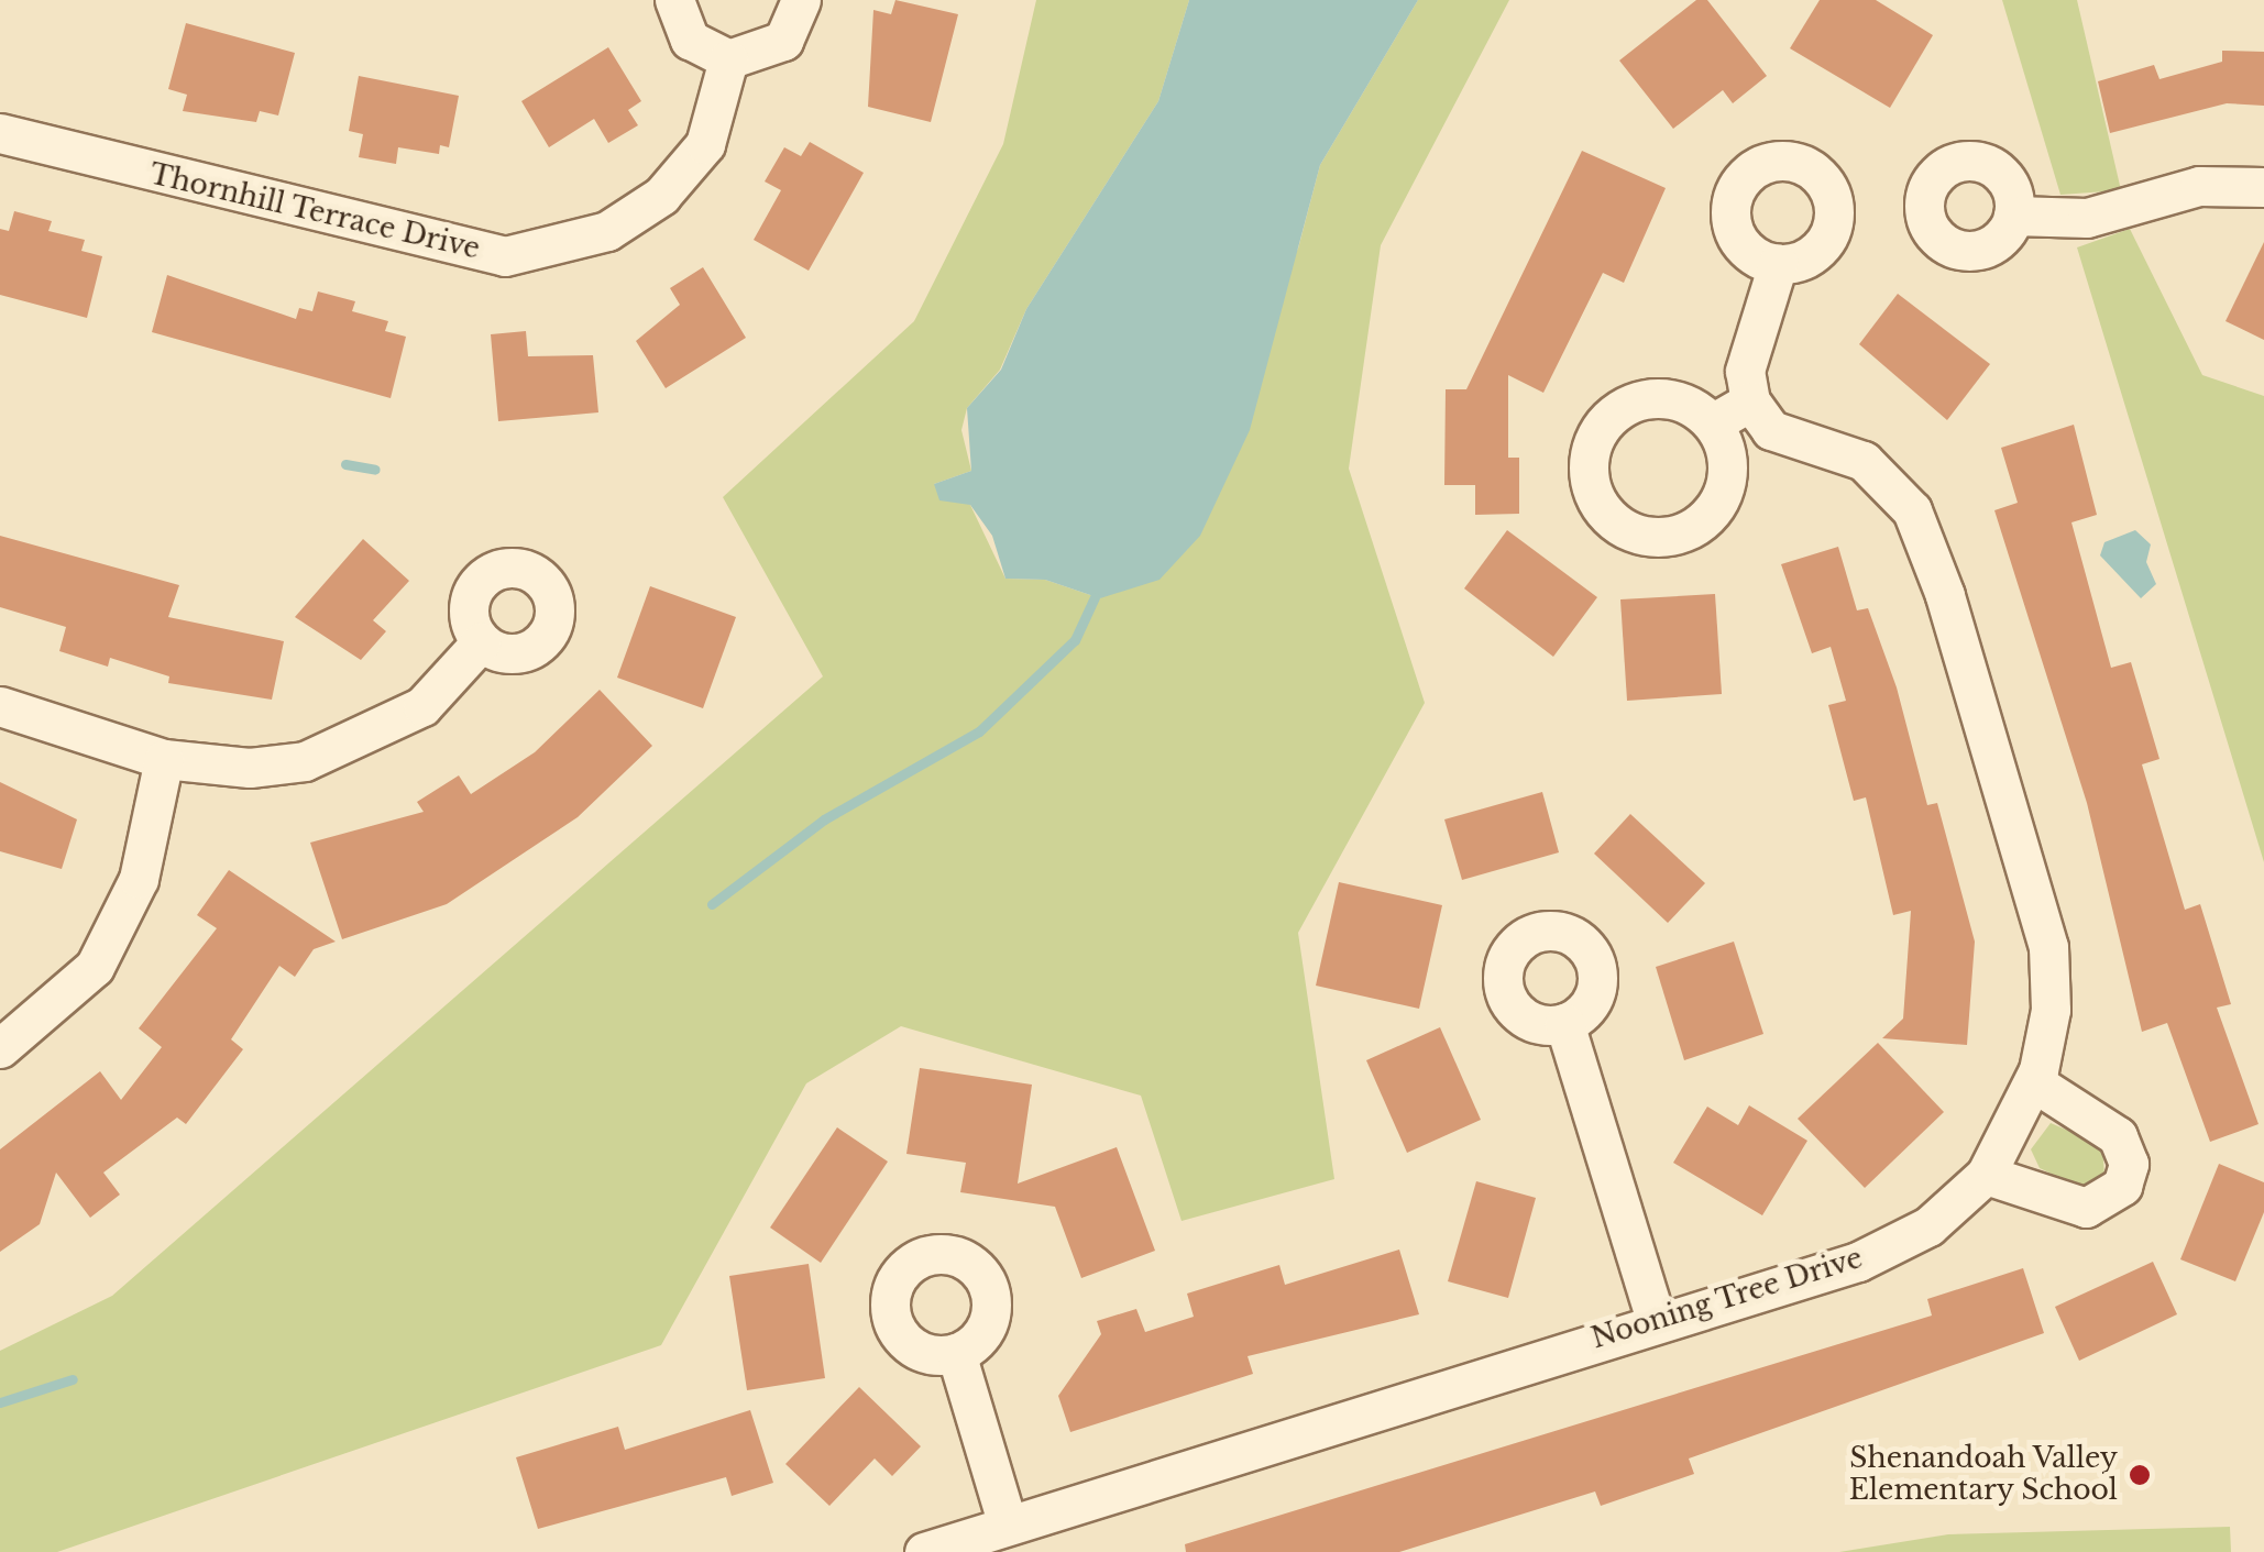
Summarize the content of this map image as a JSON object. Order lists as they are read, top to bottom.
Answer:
{
  "streets": {
    "street": ["Thornhill Terrace Drive", "Nooning Tree Drive"]
  },
  "places": ["Shenandoah Valley Elementary School"]
}
